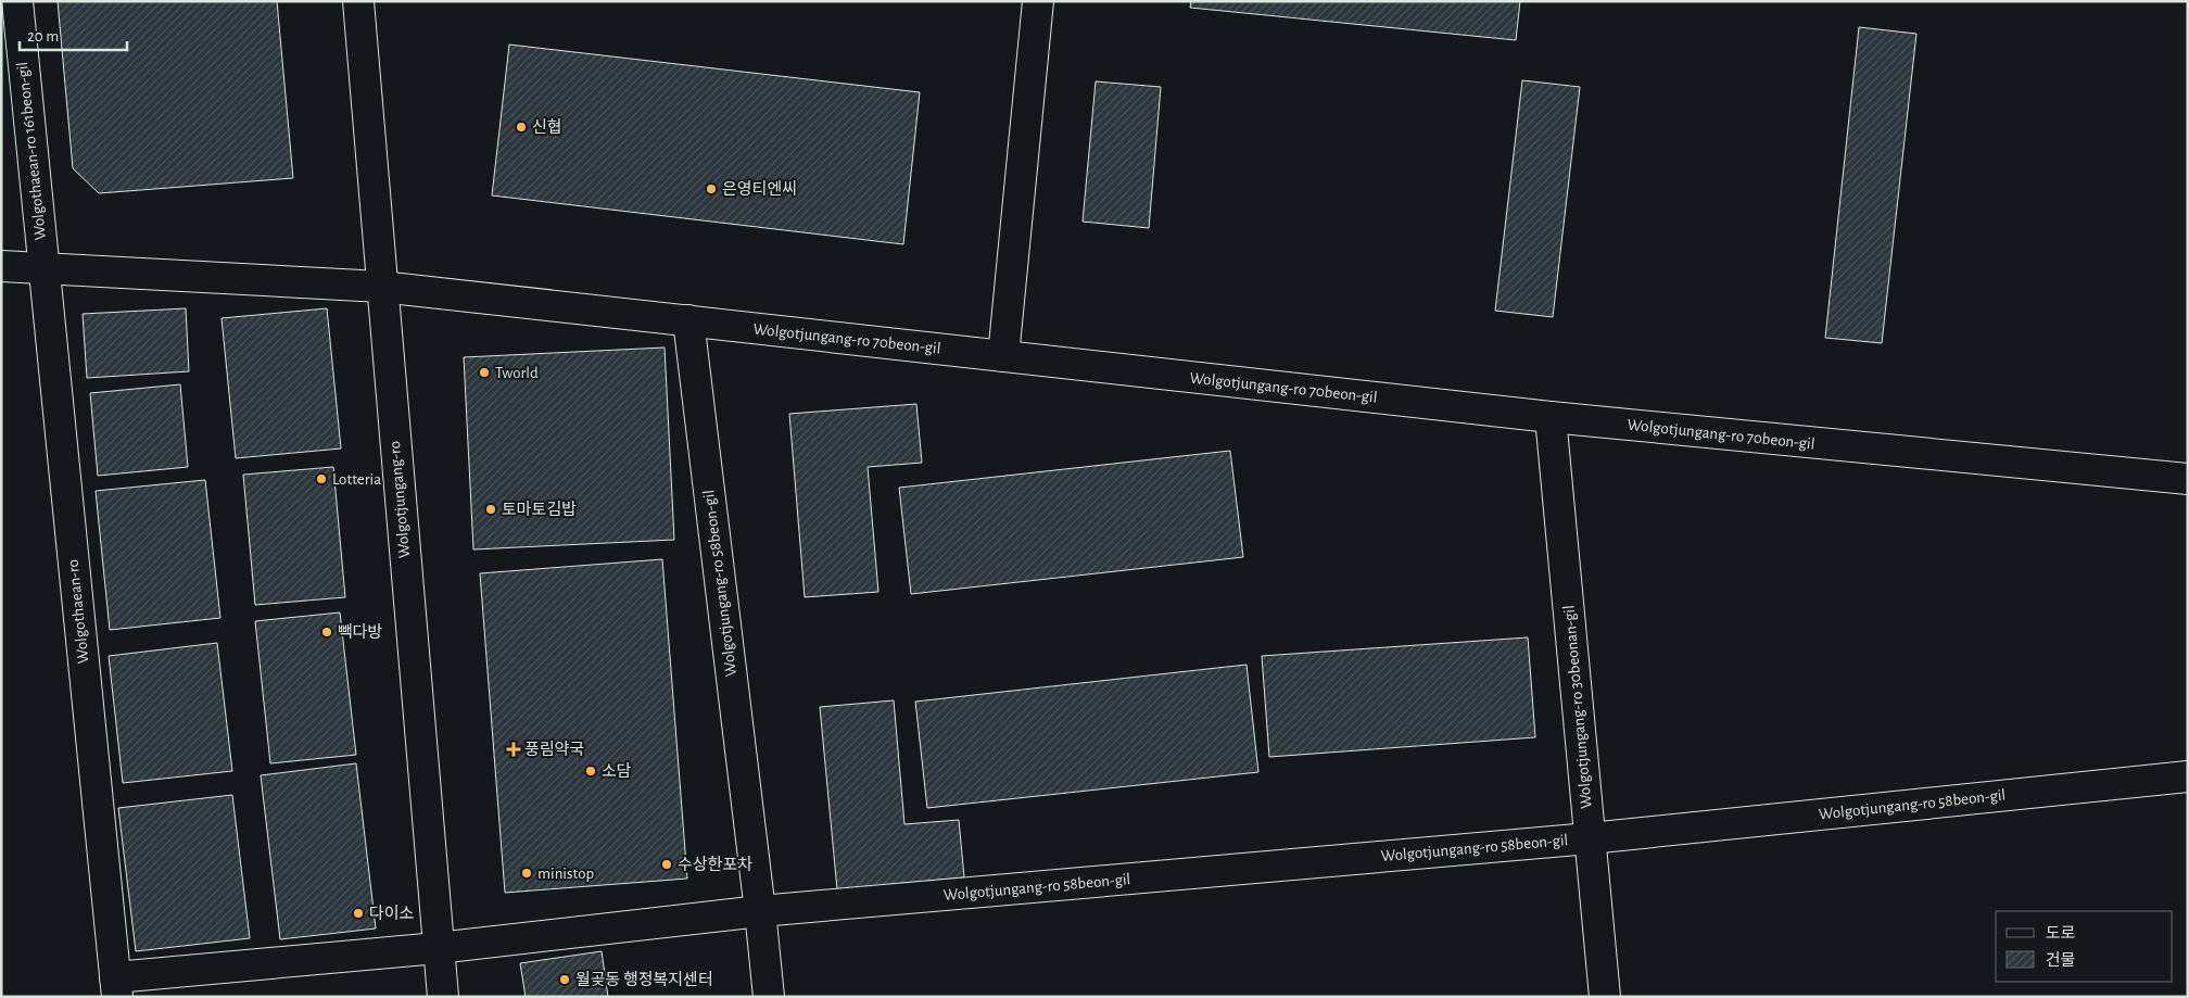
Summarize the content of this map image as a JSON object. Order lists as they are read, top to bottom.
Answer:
{
  "streets": {
    "street": [
      "Wolgothaean-ro 161beon-gil",
      "Wolgotjungang-ro 70beon-gil",
      "Wolgotjungang-ro",
      "Wolgotjungang-ro 58beon-gil",
      "Wolgothaean-ro",
      "Wolgotjungang-ro 30beonan-gil"
    ]
  },
  "crossings": [
    ["Wolgothaean-ro 161beon-gil", "Wolgotjungang-ro 70beon-gil"],
    ["Wolgothaean-ro 161beon-gil", "Wolgothaean-ro"],
    ["Wolgotjungang-ro 70beon-gil", "Wolgotjungang-ro"],
    ["Wolgotjungang-ro 70beon-gil", "Wolgotjungang-ro 58beon-gil"],
    ["Wolgotjungang-ro 70beon-gil", "Wolgothaean-ro"],
    ["Wolgotjungang-ro 70beon-gil", "Wolgotjungang-ro 30beonan-gil"],
    ["Wolgotjungang-ro", "Wolgotjungang-ro 58beon-gil"],
    ["Wolgotjungang-ro 58beon-gil", "Wolgothaean-ro"],
    ["Wolgotjungang-ro 58beon-gil", "Wolgotjungang-ro 30beonan-gil"]
  ],
  "places": {
    "other": [
      "신협",
      "은영티엔씨",
      "Tworld",
      "Lotteria",
      "토마토김밥",
      "빽다방",
      "소담",
      "수상한포차",
      "ministop",
      "다이소",
      "월곶동 행정복지센터"
    ],
    "health": ["풍림약국"]
  },
  "legend": ["도로", "건물"],
  "scale_bar": "20 m"
}
